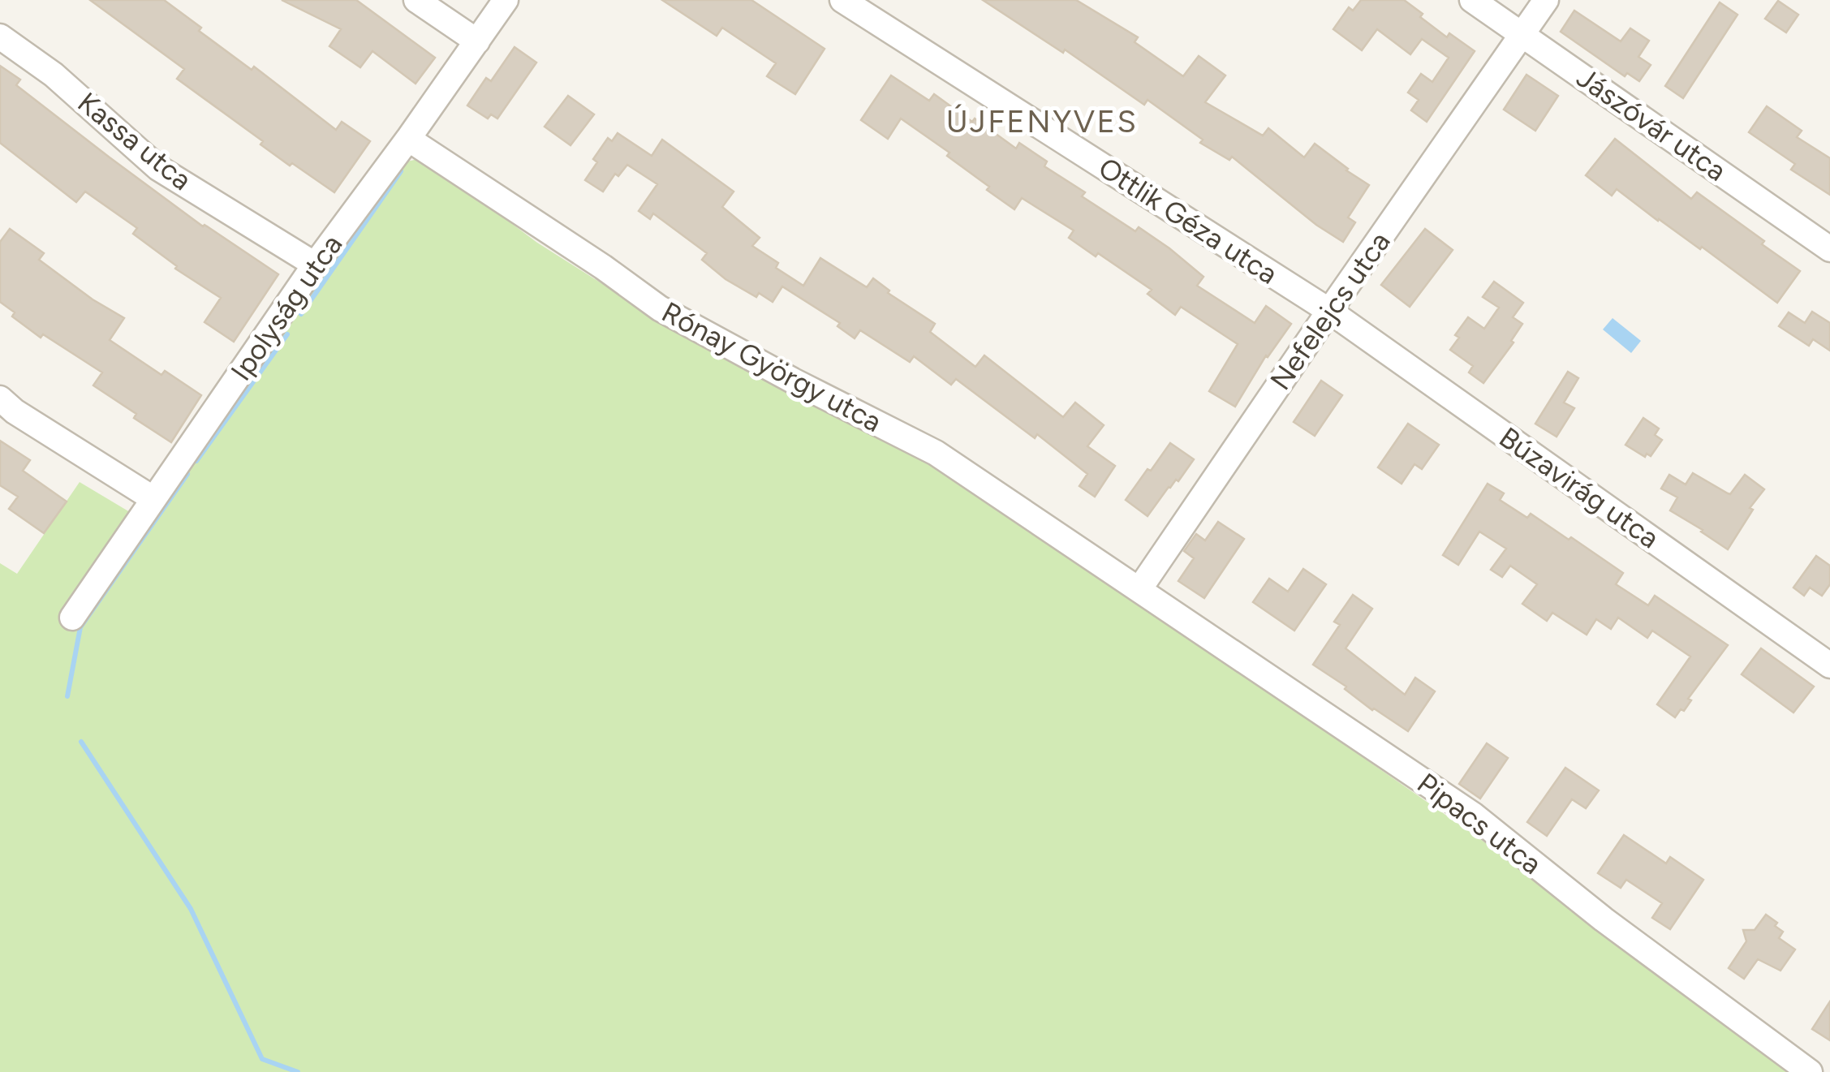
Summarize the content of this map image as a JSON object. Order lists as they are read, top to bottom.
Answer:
{
  "streets": {
    "street": [
      "Jászóvár utca",
      "Kassa utca",
      "Ottlik Géza utca",
      "Ipolyság utca",
      "Nefelejcs utca",
      "Rónay György utca",
      "Búzavirág utca",
      "Pipacs utca"
    ]
  },
  "crossings": [
    ["Jászóvár utca", "Nefelejcs utca"],
    ["Kassa utca", "Ipolyság utca"],
    ["Ottlik Géza utca", "Nefelejcs utca"],
    ["Ottlik Géza utca", "Búzavirág utca"],
    ["Ipolyság utca", "Rónay György utca"],
    ["Nefelejcs utca", "Rónay György utca"],
    ["Nefelejcs utca", "Búzavirág utca"],
    ["Nefelejcs utca", "Pipacs utca"],
    ["Rónay György utca", "Pipacs utca"]
  ],
  "districts": ["ÚJFENYVES"]
}
